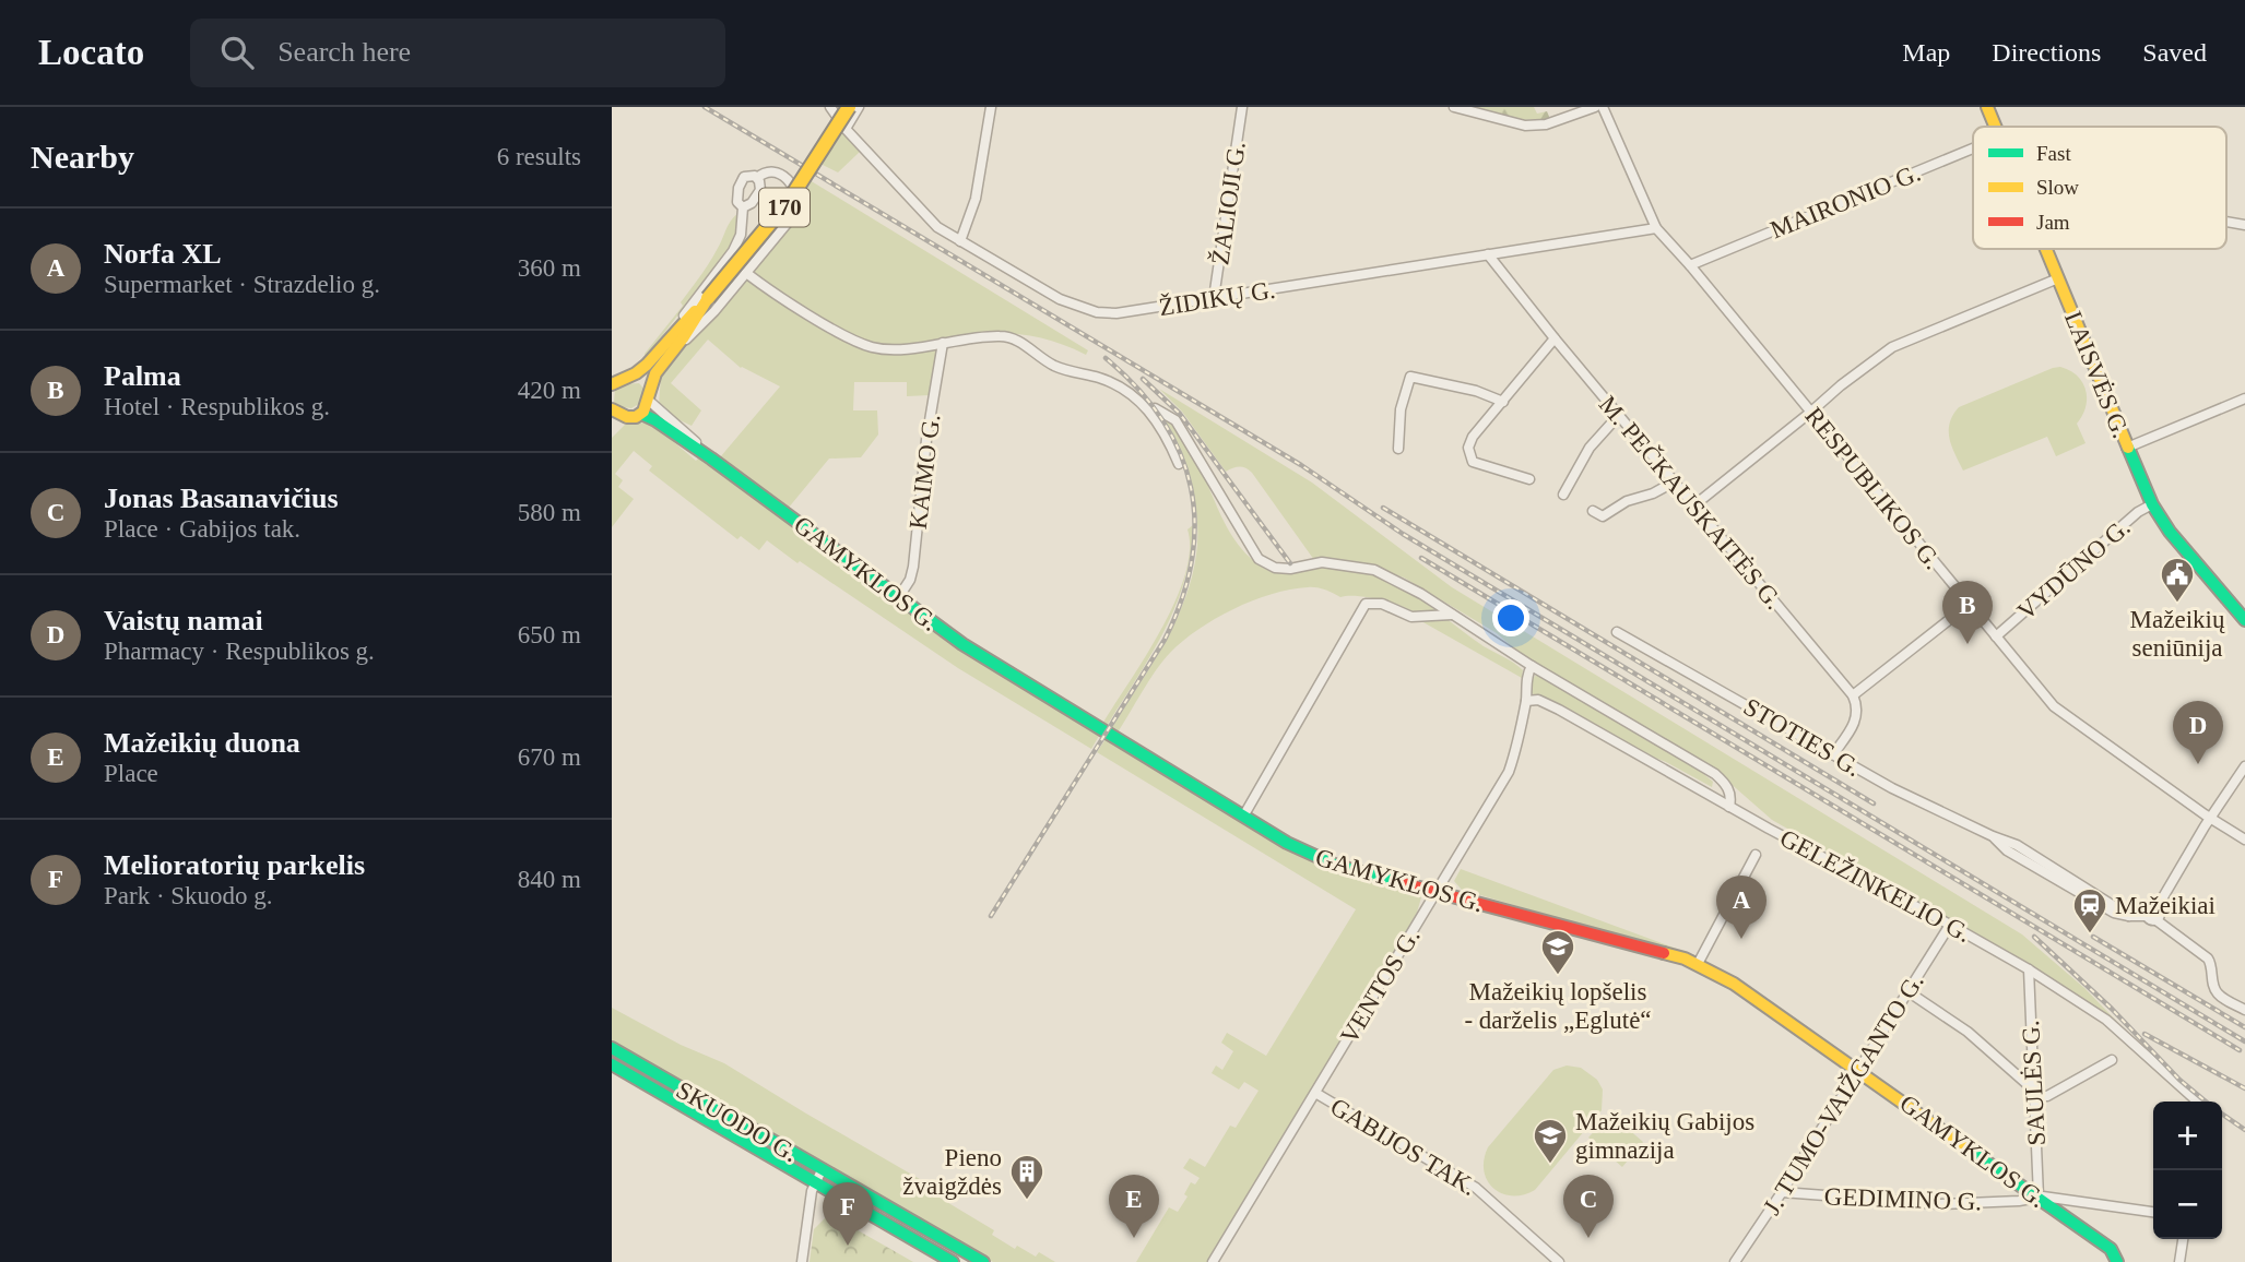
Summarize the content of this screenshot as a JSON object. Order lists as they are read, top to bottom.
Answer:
{
  "streets": {
    "main road": [
      "170",
      "LAISVĖS G.",
      "GAMYKLOS G.",
      "SKUODO G."
    ],
    "street": [
      "MAIRONIO G.",
      "ŽALIOJI G.",
      "ŽIDIKŲ G.",
      "KAIMO G.",
      "RESPUBLIKOS G.",
      "M. PEČKAUSKAITĖS G.",
      "VYDŪNO G.",
      "STOTIES G.",
      "GELEŽINKELIO G.",
      "VENTOS G.",
      "SAULĖS G.",
      "J. TUMO-VAIŽGANTO G.",
      "GABIJOS TAK.",
      "GEDIMINO G."
    ]
  },
  "crossings": [
    ["MAIRONIO G.", "RESPUBLIKOS G."],
    ["ŽALIOJI G.", "ŽIDIKŲ G."],
    ["170", "GAMYKLOS G."],
    ["ŽIDIKŲ G.", "RESPUBLIKOS G."],
    ["ŽIDIKŲ G.", "M. PEČKAUSKAITĖS G."],
    ["LAISVĖS G.", "VYDŪNO G."],
    ["KAIMO G.", "GAMYKLOS G."],
    ["RESPUBLIKOS G.", "VYDŪNO G."],
    ["GAMYKLOS G.", "VENTOS G."],
    ["GAMYKLOS G.", "SAULĖS G."],
    ["GAMYKLOS G.", "J. TUMO-VAIŽGANTO G."],
    ["GAMYKLOS G.", "GEDIMINO G."],
    ["GELEŽINKELIO G.", "VENTOS G."],
    ["GELEŽINKELIO G.", "SAULĖS G."],
    ["GELEŽINKELIO G.", "J. TUMO-VAIŽGANTO G."],
    ["VENTOS G.", "GABIJOS TAK."],
    ["SAULĖS G.", "GEDIMINO G."],
    ["J. TUMO-VAIŽGANTO G.", "GEDIMINO G."]
  ],
  "places": {
    "public building": ["Mažeikių seniūnija"],
    "station": ["Mažeikiai"],
    "school or university": ["Mažeikių lopšelis - darželis „Eglutė“", "Mažeikių Gabijos gimnazija"],
    "building": ["Pieno žvaigždės"]
  },
  "legend": ["Fast", "Slow", "Jam"],
  "page": {
    "header": "Locato",
    "search": "Search here",
    "nav": ["Map", "Directions", "Saved"],
    "heading": ["Nearby", "6 results"],
    "list": [
      {
        "mark": "A",
        "name": "Norfa XL",
        "note": "Supermarket · Strazdelio g.",
        "value": "360 m"
      },
      {
        "mark": "B",
        "name": "Palma",
        "note": "Hotel · Respublikos g.",
        "value": "420 m"
      },
      {
        "mark": "C",
        "name": "Jonas Basanavičius",
        "note": "Place · Gabijos tak.",
        "value": "580 m"
      },
      {
        "mark": "D",
        "name": "Vaistų namai",
        "note": "Pharmacy · Respublikos g.",
        "value": "650 m"
      },
      {
        "mark": "E",
        "name": "Mažeikių duona",
        "note": "Place",
        "value": "670 m"
      },
      {
        "mark": "F",
        "name": "Melioratorių parkelis",
        "note": "Park · Skuodo g.",
        "value": "840 m"
      }
    ],
    "pins": [
      "B",
      "D",
      "A",
      "C",
      "E",
      "F"
    ],
    "map_buttons": ["+", "−"]
  }
}
